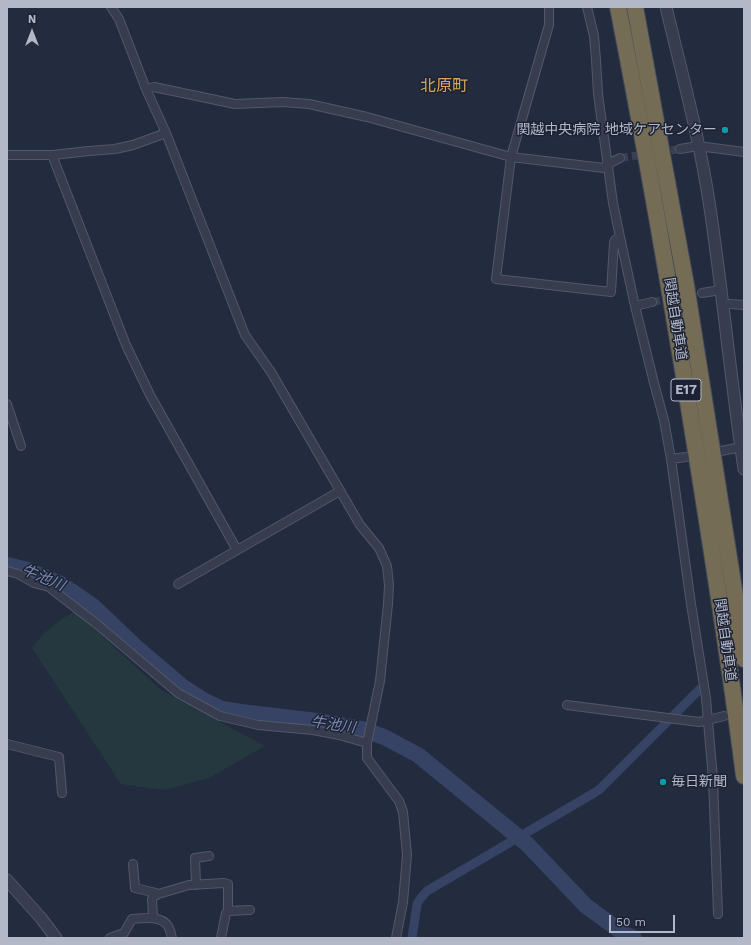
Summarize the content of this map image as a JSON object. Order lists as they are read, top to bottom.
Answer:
{
  "streets": {
    "highway": ["関越自動車道", "E17"]
  },
  "districts": ["北原町"],
  "water": ["牛池川"],
  "places": ["関越中央病院 地域ケアセンター", "毎日新聞"],
  "scale_bar": "50 m",
  "north": "top"
}
